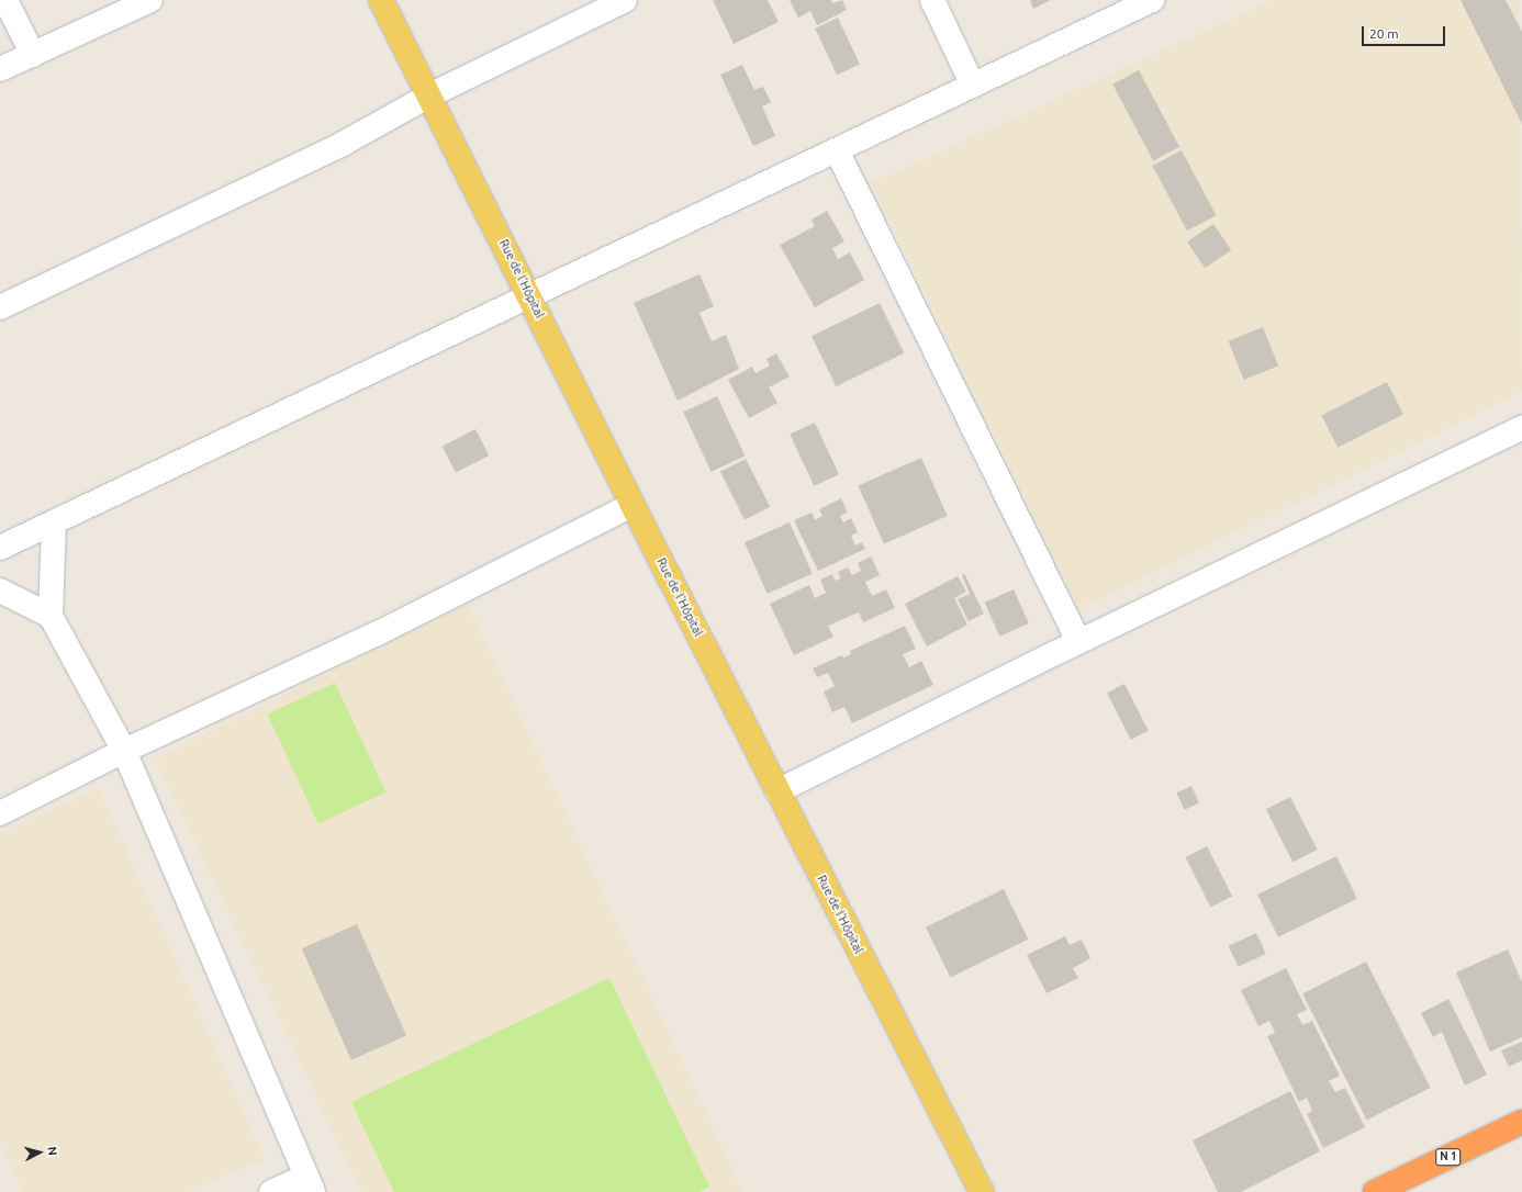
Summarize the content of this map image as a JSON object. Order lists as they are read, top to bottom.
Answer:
{
  "streets": {
    "highway": ["N 1"],
    "main road": ["Rue de l'Hôpital"]
  },
  "scale_bar": "20 m",
  "north": "right"
}
